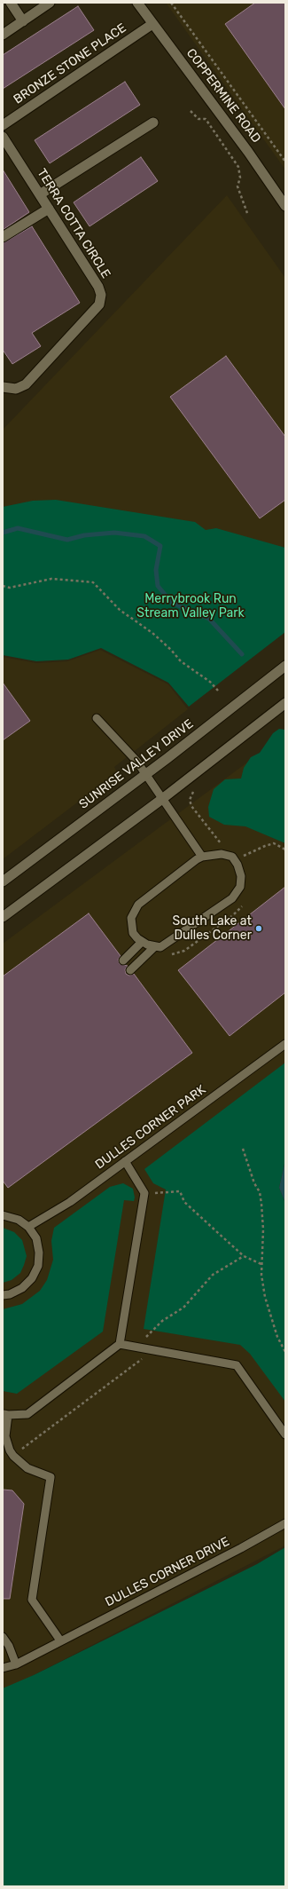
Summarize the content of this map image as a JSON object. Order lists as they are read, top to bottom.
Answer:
{
  "streets": {
    "street": [
      "BRONZE STONE PLACE",
      "COPPERMINE ROAD",
      "TERRA COTTA CIRCLE",
      "SUNRISE VALLEY DRIVE"
    ],
    "lane": ["DULLES CORNER PARK", "DULLES CORNER DRIVE"]
  },
  "crossings": [
    ["BRONZE STONE PLACE", "COPPERMINE ROAD"]
  ],
  "parks": ["Merrybrook Run Stream Valley Park"],
  "places": ["South Lake at Dulles Corner"]
}
